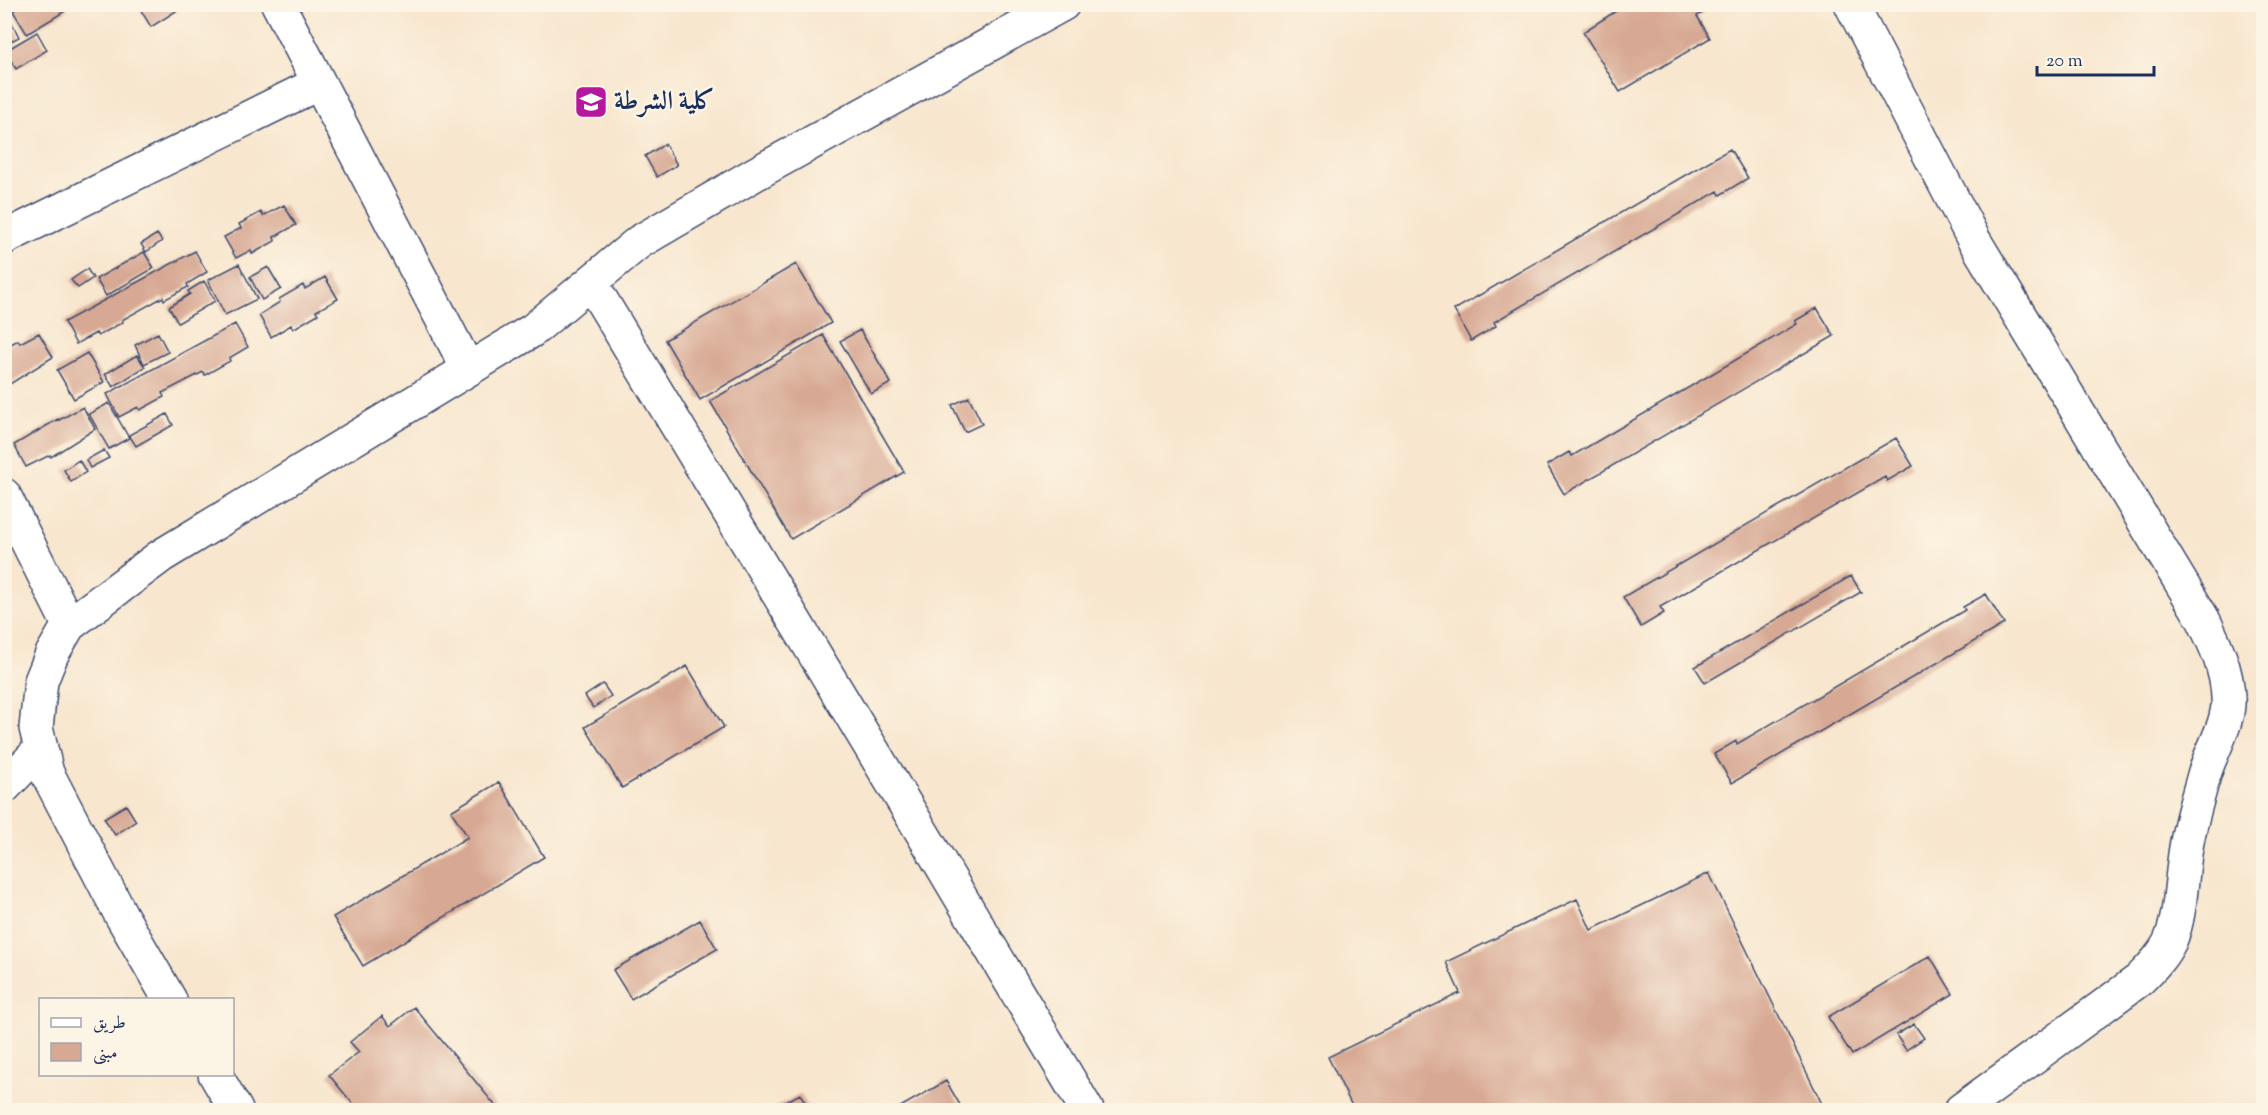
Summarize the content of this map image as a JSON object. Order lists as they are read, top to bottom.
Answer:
{
  "places": {
    "school or university": ["كلية الشرطة"]
  },
  "legend": ["طريق", "مبنى"],
  "scale_bar": "20 m"
}
